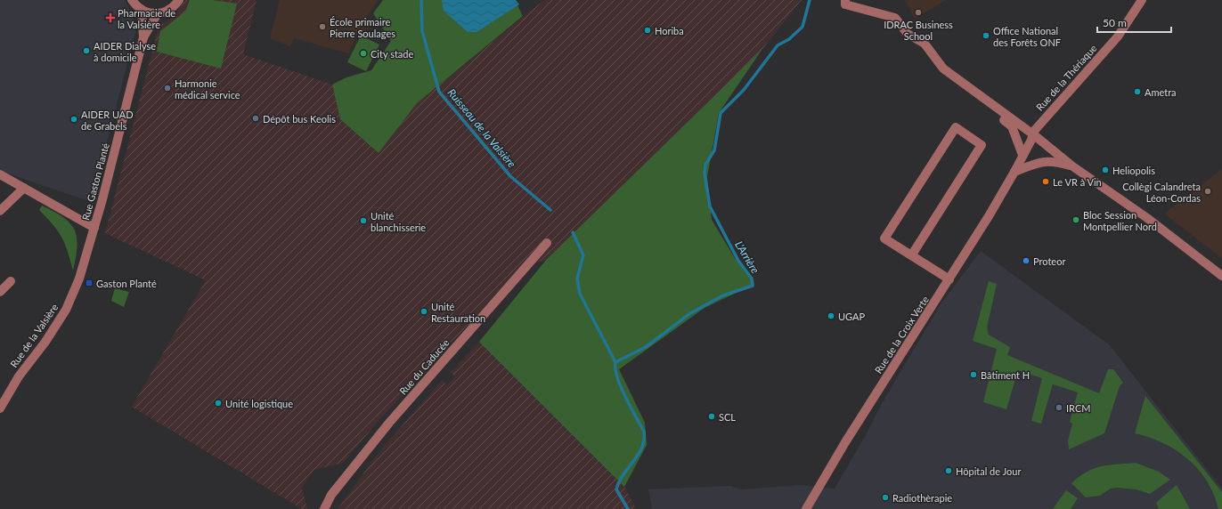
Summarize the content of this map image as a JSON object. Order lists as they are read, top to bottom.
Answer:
{
  "streets": {
    "street": [
      "Rue de la Thériaque",
      "Rue Gaston Planté",
      "Rue de la Croix Verte",
      "Rue de la Valsière",
      "Rue du Caducée"
    ]
  },
  "crossings": [
    ["Rue de la Thériaque", "Rue de la Croix Verte"],
    ["Rue Gaston Planté", "Rue de la Valsière"]
  ],
  "water": ["Ruisseau de la Valsière", "L'Arrière"],
  "places": {
    "other": [
      "IDRAC Business School",
      "École primaire Pierre Soulages",
      "Horiba",
      "Office National des Forêts ONF",
      "AIDER Dialyse à domicile",
      "City stade",
      "Harmonie médical service",
      "Ametra",
      "Dépôt bus Keolis",
      "AIDER UAD de Grabels",
      "Heliopolis",
      "Le VR à Vin",
      "Collègi Calandreta Léon-Cordas",
      "Bloc Session Montpellier Nord",
      "Unité blanchisserie",
      "Proteor",
      "Unité Restauration",
      "UGAP",
      "Bâtiment H",
      "Unité logistique",
      "IRCM",
      "SCL",
      "Hôpital de Jour",
      "Radiothèrapie"
    ],
    "health": ["Pharmacie de la Valsière"],
    "transit": ["Gaston Planté"]
  },
  "scale_bar": "50 m"
}
